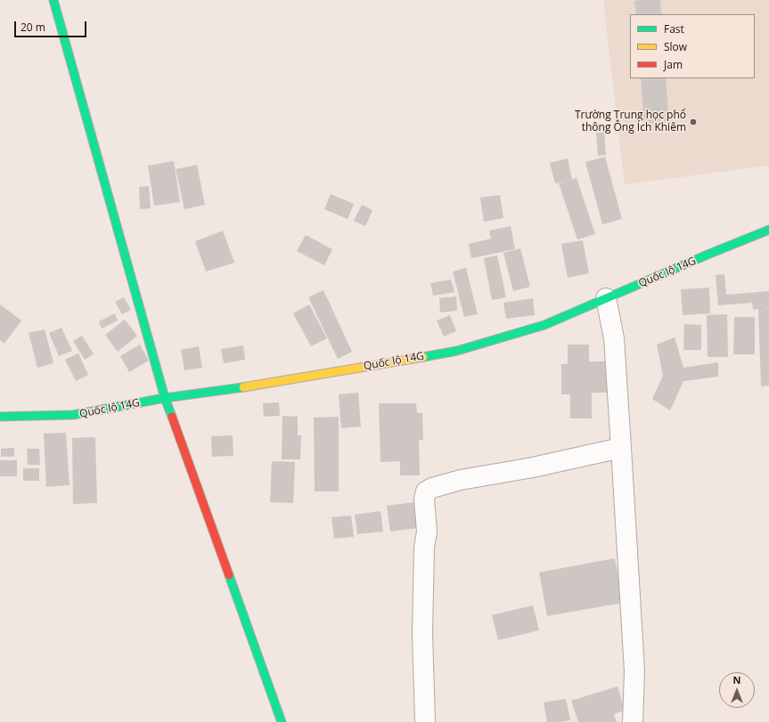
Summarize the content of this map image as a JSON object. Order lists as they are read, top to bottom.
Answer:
{
  "streets": {
    "main road": ["Quốc lộ 14G"]
  },
  "places": ["Trường Trung học phổ thông Ông Ích Khiêm"],
  "legend": ["Fast", "Slow", "Jam"],
  "scale_bar": "20 m",
  "north": "top"
}
